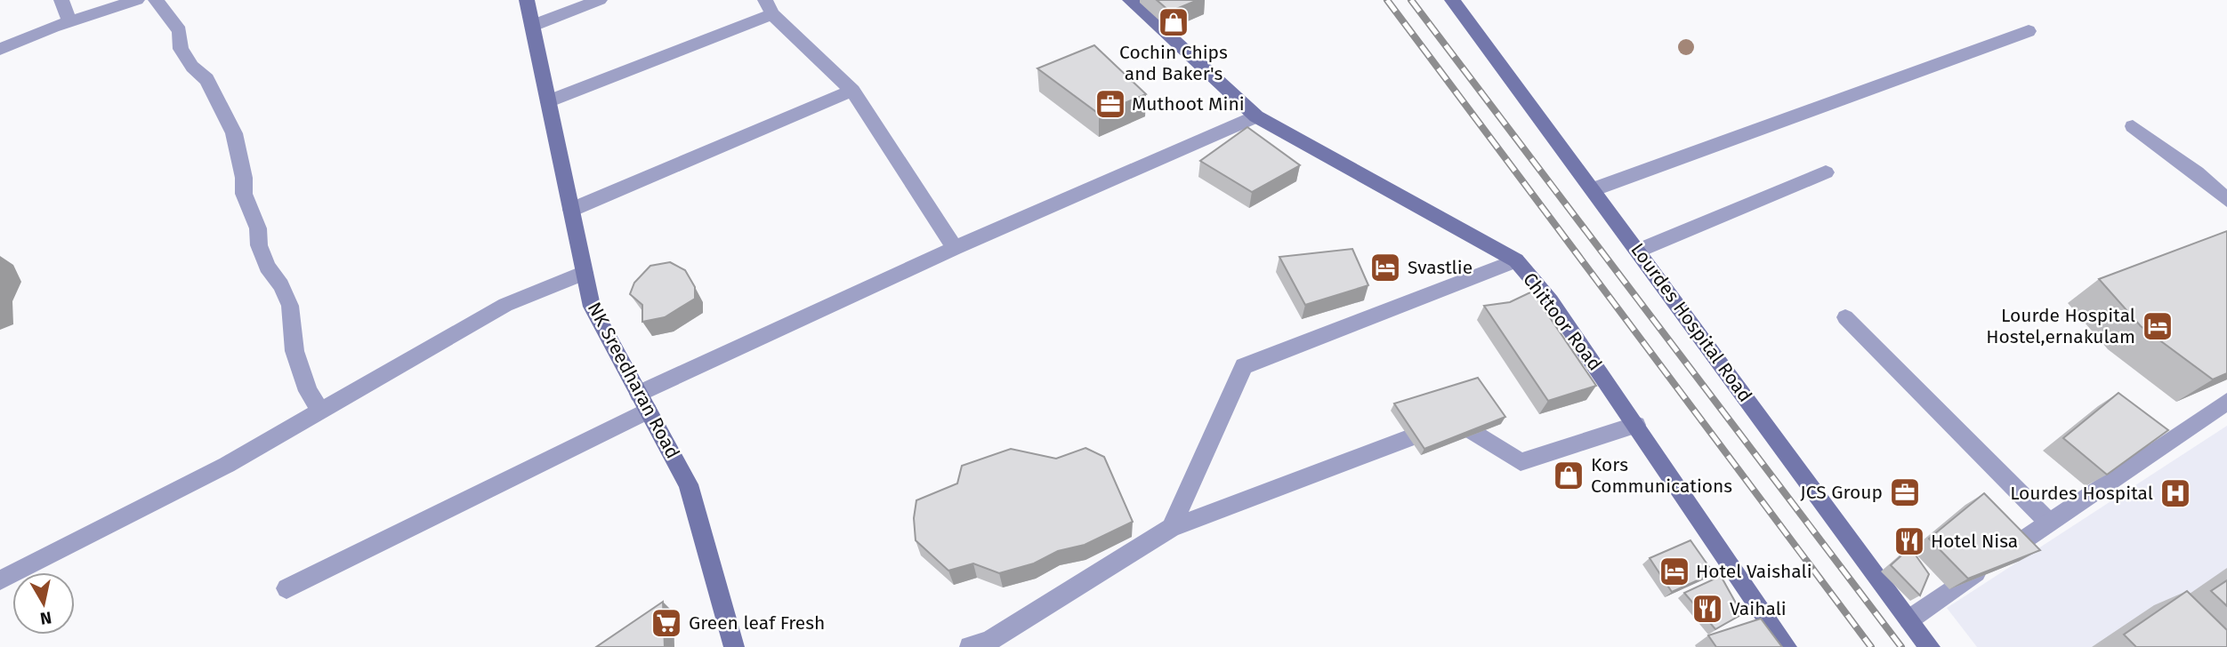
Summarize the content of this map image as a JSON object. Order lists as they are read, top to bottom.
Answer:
{
  "streets": {
    "street": ["Chittoor Road", "Lourdes Hospital Road", "NK Sreedharan Road"]
  },
  "places": {
    "shop": ["Cochin Chips and Baker's", "Kors Communications"],
    "office": ["Muthoot Mini", "JCS Group"],
    "hotel": ["Svastlie", "Lourde Hospital Hostel,ernakulam", "Hotel Vaishali"],
    "hospital": ["Lourdes Hospital"],
    "restaurant": ["Hotel Nisa", "Vaihali"],
    "supermarket": ["Green leaf Fresh"]
  },
  "north": "bottom"
}
